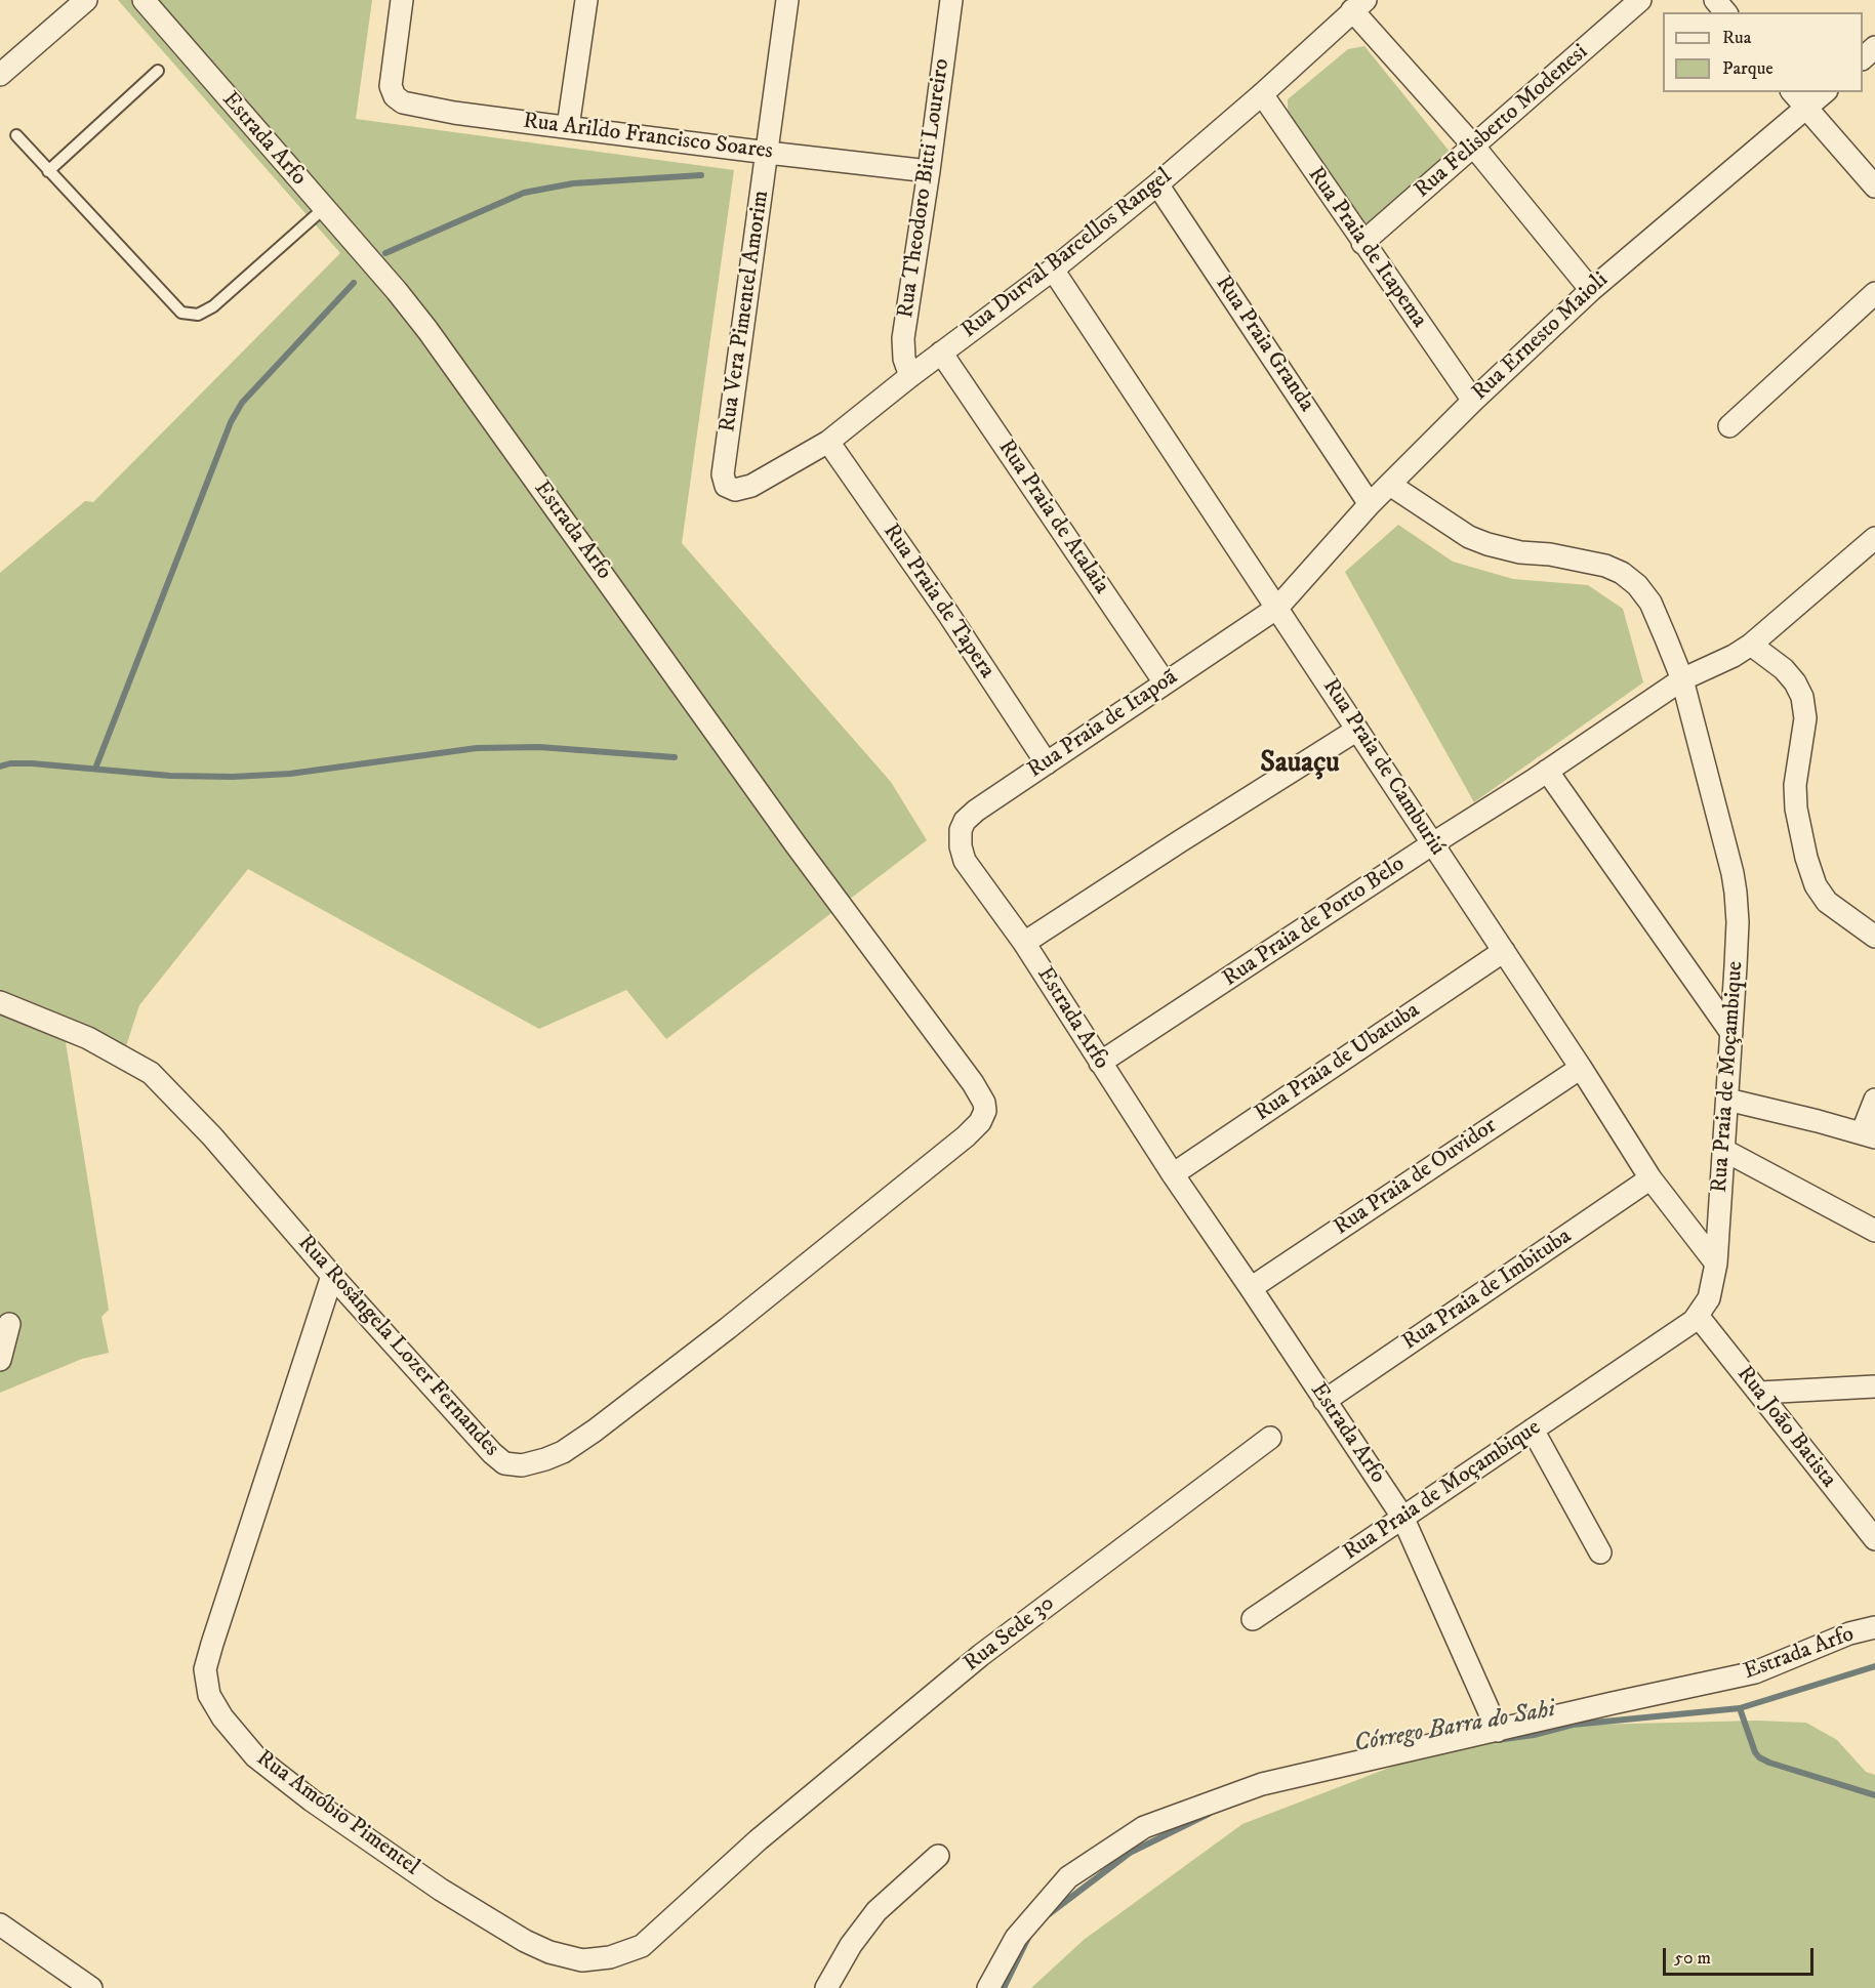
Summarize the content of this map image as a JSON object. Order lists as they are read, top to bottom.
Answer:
{
  "streets": {
    "street": [
      "Rua Felisberto Modenesi",
      "Rua Arildo Francisco Soares",
      "Estrada Arfo",
      "Rua Theodoro Bitti Loureiro",
      "Rua Praia de Itapema",
      "Rua Durval Barcellos Rangel",
      "Rua Vera Pimentel Amorim",
      "Rua Ernesto Maioli",
      "Rua Praia Granda",
      "Rua Praia de Atalaia",
      "Rua Praia de Tapera",
      "Rua Praia de Itapoã",
      "Rua Praia de Camburiú",
      "Rua Praia de Porto Belo",
      "Rua Praia de Ubatuba",
      "Rua Praia de Moçambique",
      "Rua Praia de Ouvidor",
      "Rua Praia de Imbituba",
      "Rua Rosângela Lozer Fernandes",
      "Rua João Batista",
      "Rua Sede 30",
      "Rua Amóbio Pimentel"
    ]
  },
  "crossings": [
    ["Rua Felisberto Modenesi", "Rua Praia de Itapema"],
    ["Rua Arildo Francisco Soares", "Rua Theodoro Bitti Loureiro"],
    ["Rua Arildo Francisco Soares", "Rua Vera Pimentel Amorim"],
    ["Estrada Arfo", "Rua Praia de Itapoã"],
    ["Estrada Arfo", "Rua Praia de Porto Belo"],
    ["Estrada Arfo", "Rua Praia de Ubatuba"],
    ["Estrada Arfo", "Rua Praia de Moçambique"],
    ["Estrada Arfo", "Rua Praia de Ouvidor"],
    ["Estrada Arfo", "Rua Praia de Imbituba"],
    ["Estrada Arfo", "Rua Rosângela Lozer Fernandes"],
    ["Rua Theodoro Bitti Loureiro", "Rua Durval Barcellos Rangel"],
    ["Rua Praia de Itapema", "Rua Durval Barcellos Rangel"],
    ["Rua Praia de Itapema", "Rua Ernesto Maioli"],
    ["Rua Durval Barcellos Rangel", "Rua Vera Pimentel Amorim"],
    ["Rua Durval Barcellos Rangel", "Rua Praia Granda"],
    ["Rua Durval Barcellos Rangel", "Rua Praia de Atalaia"],
    ["Rua Durval Barcellos Rangel", "Rua Praia de Tapera"],
    ["Rua Durval Barcellos Rangel", "Rua Praia de Camburiú"],
    ["Rua Ernesto Maioli", "Rua Praia Granda"],
    ["Rua Ernesto Maioli", "Rua Praia de Itapoã"],
    ["Rua Ernesto Maioli", "Rua Praia de Camburiú"],
    ["Rua Ernesto Maioli", "Rua Praia de Moçambique"],
    ["Rua Praia de Atalaia", "Rua Praia de Itapoã"],
    ["Rua Praia de Tapera", "Rua Praia de Itapoã"],
    ["Rua Praia de Itapoã", "Rua Praia de Camburiú"],
    ["Rua Praia de Camburiú", "Rua Praia de Porto Belo"],
    ["Rua Praia de Camburiú", "Rua Praia de Ubatuba"],
    ["Rua Praia de Camburiú", "Rua Praia de Moçambique"],
    ["Rua Praia de Camburiú", "Rua Praia de Ouvidor"],
    ["Rua Praia de Camburiú", "Rua Praia de Imbituba"],
    ["Rua Praia de Porto Belo", "Rua Praia de Moçambique"],
    ["Rua Praia de Moçambique", "Rua João Batista"],
    ["Rua Rosângela Lozer Fernandes", "Rua Amóbio Pimentel"],
    ["Rua Sede 30", "Rua Amóbio Pimentel"]
  ],
  "districts": ["Sauaçu"],
  "water": ["Córrego Barra do Sahi"],
  "legend": ["Rua", "Parque"],
  "scale_bar": "50 m"
}
